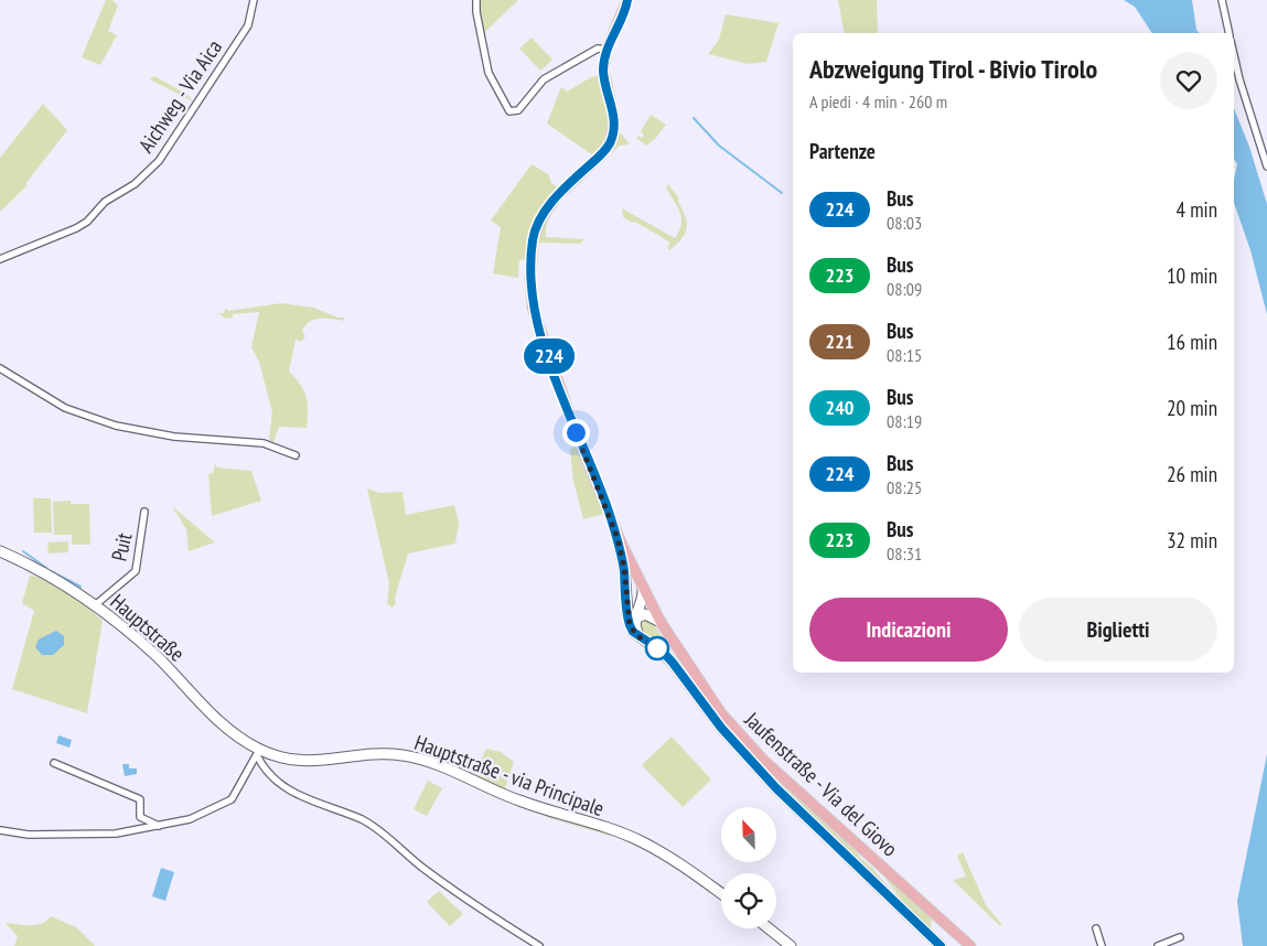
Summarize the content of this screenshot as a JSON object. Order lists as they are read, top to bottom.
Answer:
{
  "streets": {
    "main road": ["Jaufenstraße - Via del Giovo"],
    "street": [
      "Aichweg - Via Aica",
      "Puit",
      "Hauptstraße",
      "Hauptstraße - via Principale"
    ]
  },
  "crossings": [
    ["Puit", "Hauptstraße"],
    ["Hauptstraße", "Hauptstraße - via Principale"]
  ],
  "lines": ["bus line 224"],
  "north": "top left",
  "page": {
    "on_map": "224",
    "heading": [
      ["Abzweigung Tirol - Bivio Tirolo", "A piedi · 4 min · 260 m"],
      "Partenze"
    ],
    "list": [
      {
        "mark": "224",
        "name": "Bus",
        "note": "08:03",
        "value": "4 min"
      },
      {
        "mark": "223",
        "name": "Bus",
        "note": "08:09",
        "value": "10 min"
      },
      {
        "mark": "221",
        "name": "Bus",
        "note": "08:15",
        "value": "16 min"
      },
      {
        "mark": "240",
        "name": "Bus",
        "note": "08:19",
        "value": "20 min"
      },
      {
        "mark": "224",
        "name": "Bus",
        "note": "08:25",
        "value": "26 min"
      },
      {
        "mark": "223",
        "name": "Bus",
        "note": "08:31",
        "value": "32 min"
      }
    ],
    "buttons": ["Indicazioni", "Biglietti"]
  }
}
